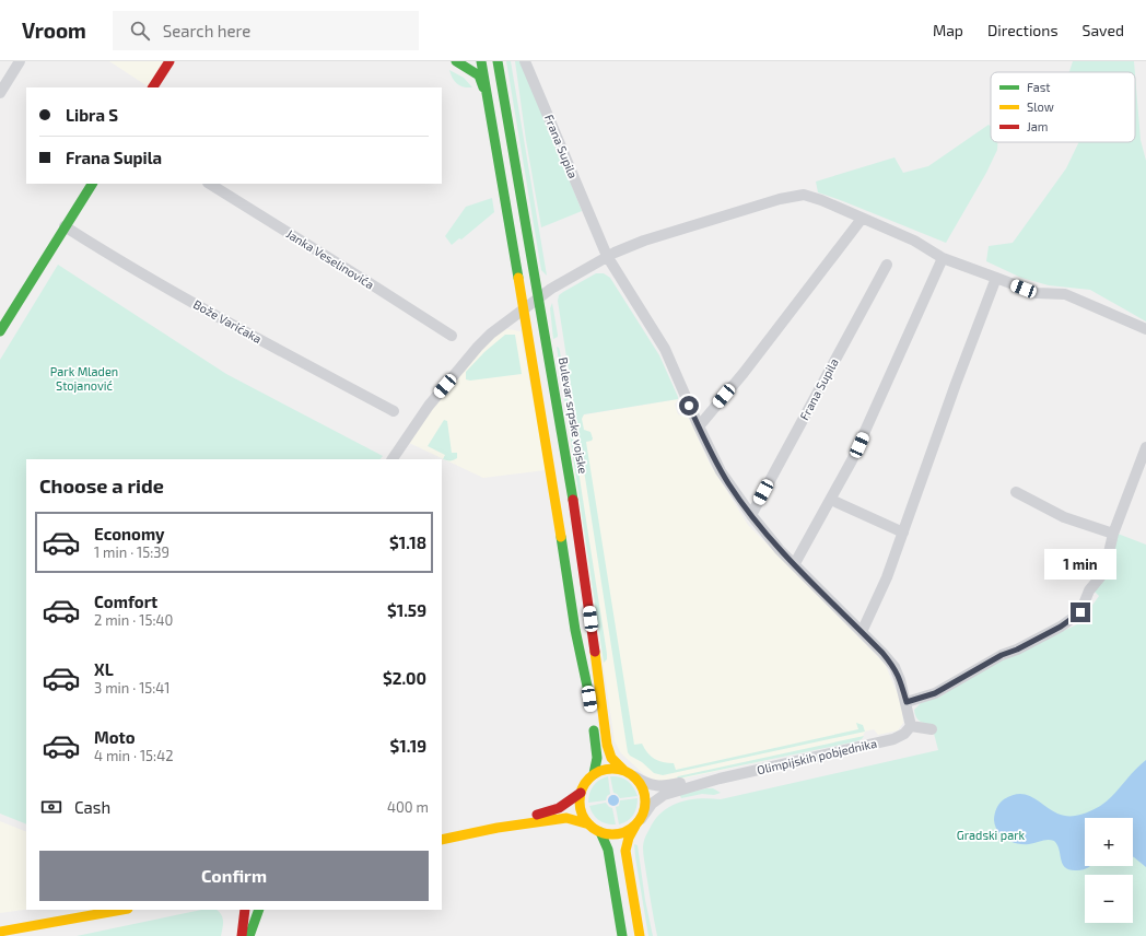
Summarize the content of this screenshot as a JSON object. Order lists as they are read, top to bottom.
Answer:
{
  "streets": {
    "main road": ["Bulevar srpske vojske"],
    "street": [
      "Frana Supila",
      "Janka Veselinovića",
      "Bože Varićaka",
      "Olimpijskih pobjednika"
    ]
  },
  "crossings": [
    ["Bulevar srpske vojske", "Olimpijskih pobjednika"]
  ],
  "parks": ["Park Mladen Stojanović", "Gradski park"],
  "legend": ["Fast", "Slow", "Jam"],
  "page": {
    "header": "Vroom",
    "search": "Search here",
    "nav": ["Map", "Directions", "Saved"],
    "banner": ["Libra S", "Frana Supila"],
    "heading": "Choose a ride",
    "list": [
      {
        "name": "Economy",
        "note": "1 min · 15:39",
        "value": "$1.18"
      },
      {
        "name": "Comfort",
        "note": "2 min · 15:40",
        "value": "$1.59"
      },
      {
        "name": "XL",
        "note": "3 min · 15:41",
        "value": "$2.00"
      },
      {
        "name": "Moto",
        "note": "4 min · 15:42",
        "value": "$1.19"
      }
    ],
    "bubble": "1 min",
    "pay": ["Cash", "400 m"],
    "map_buttons": ["+", "−"],
    "buttons": "Confirm"
  }
}
